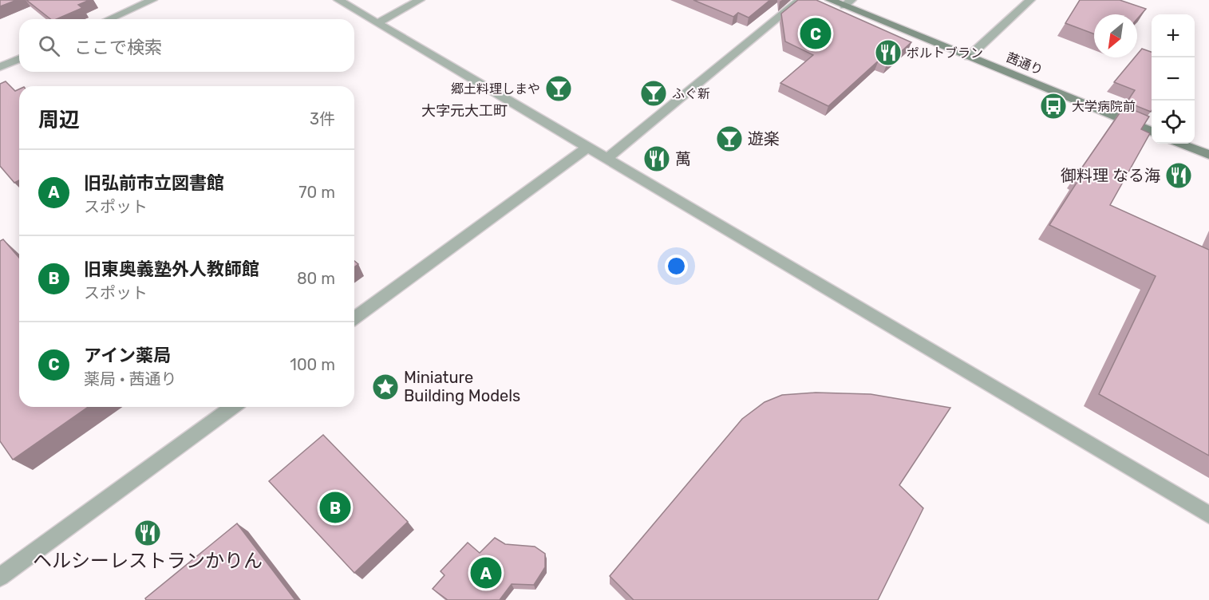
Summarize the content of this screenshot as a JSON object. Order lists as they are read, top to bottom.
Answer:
{
  "streets": {
    "street": ["茜通り"]
  },
  "districts": ["大字元大工町"],
  "places": {
    "restaurant": [
      "ポルトブラン",
      "萬",
      "御料理 なる海",
      "ヘルシーレストランかりん"
    ],
    "bar": ["郷土料理しまや", "ふぐ新", "遊楽"],
    "bus stop": ["大学病院前"],
    "place": ["Miniature Building Models"]
  },
  "north": "bottom left",
  "page": {
    "map_buttons": ["+", "−"],
    "pins": ["C", "B", "A"],
    "search": "ここで検索",
    "heading": ["周辺", "3件"],
    "list": [
      {
        "mark": "A",
        "name": "旧弘前市立図書館",
        "note": "スポット",
        "value": "70 m"
      },
      {
        "mark": "B",
        "name": "旧東奥義塾外人教師館",
        "note": "スポット",
        "value": "80 m"
      },
      {
        "mark": "C",
        "name": "アイン薬局",
        "note": "薬局 · 茜通り",
        "value": "100 m"
      }
    ]
  }
}
